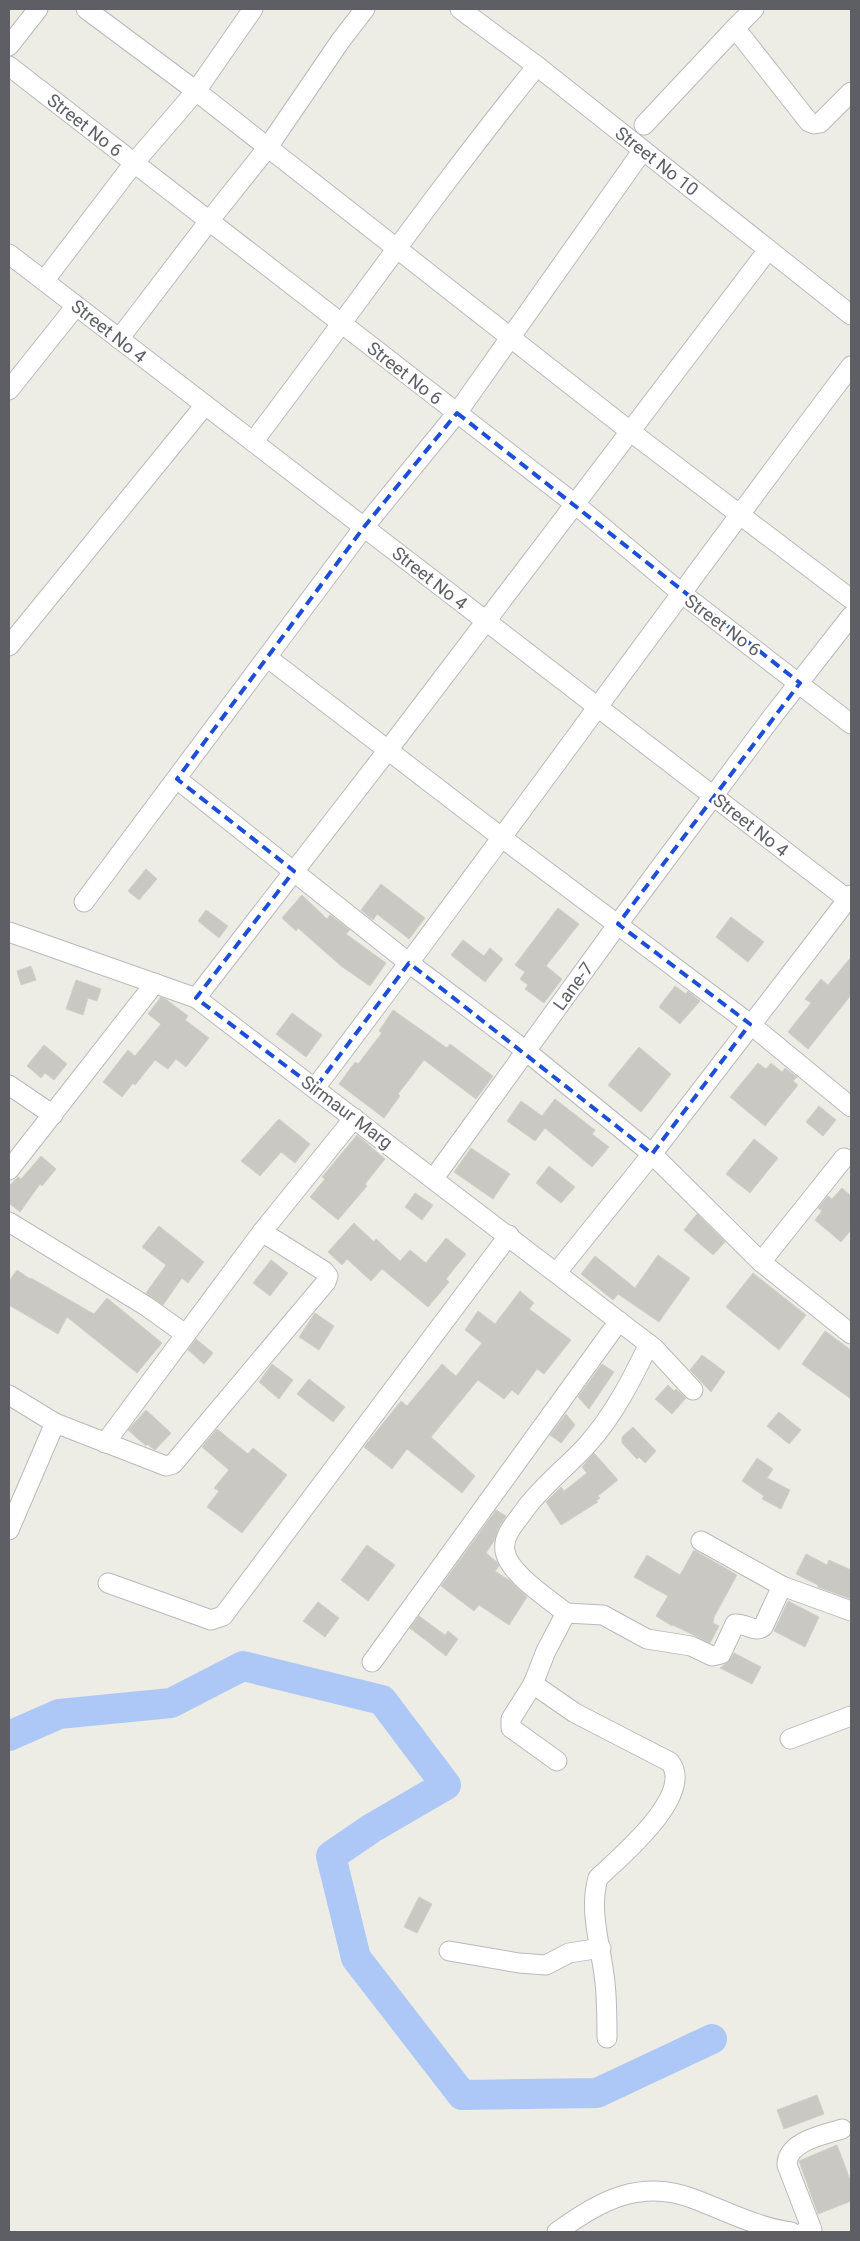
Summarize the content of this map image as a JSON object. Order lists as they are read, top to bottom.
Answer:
{
  "streets": {
    "street": [
      "Street No 6",
      "Street No 10",
      "Street No 4",
      "Lane-7",
      "Sirmaur Marg"
    ]
  },
  "crossings": [
    ["Street No 6", "Lane-7"],
    ["Street No 4", "Lane-7"],
    ["Lane-7", "Sirmaur Marg"]
  ]
}
